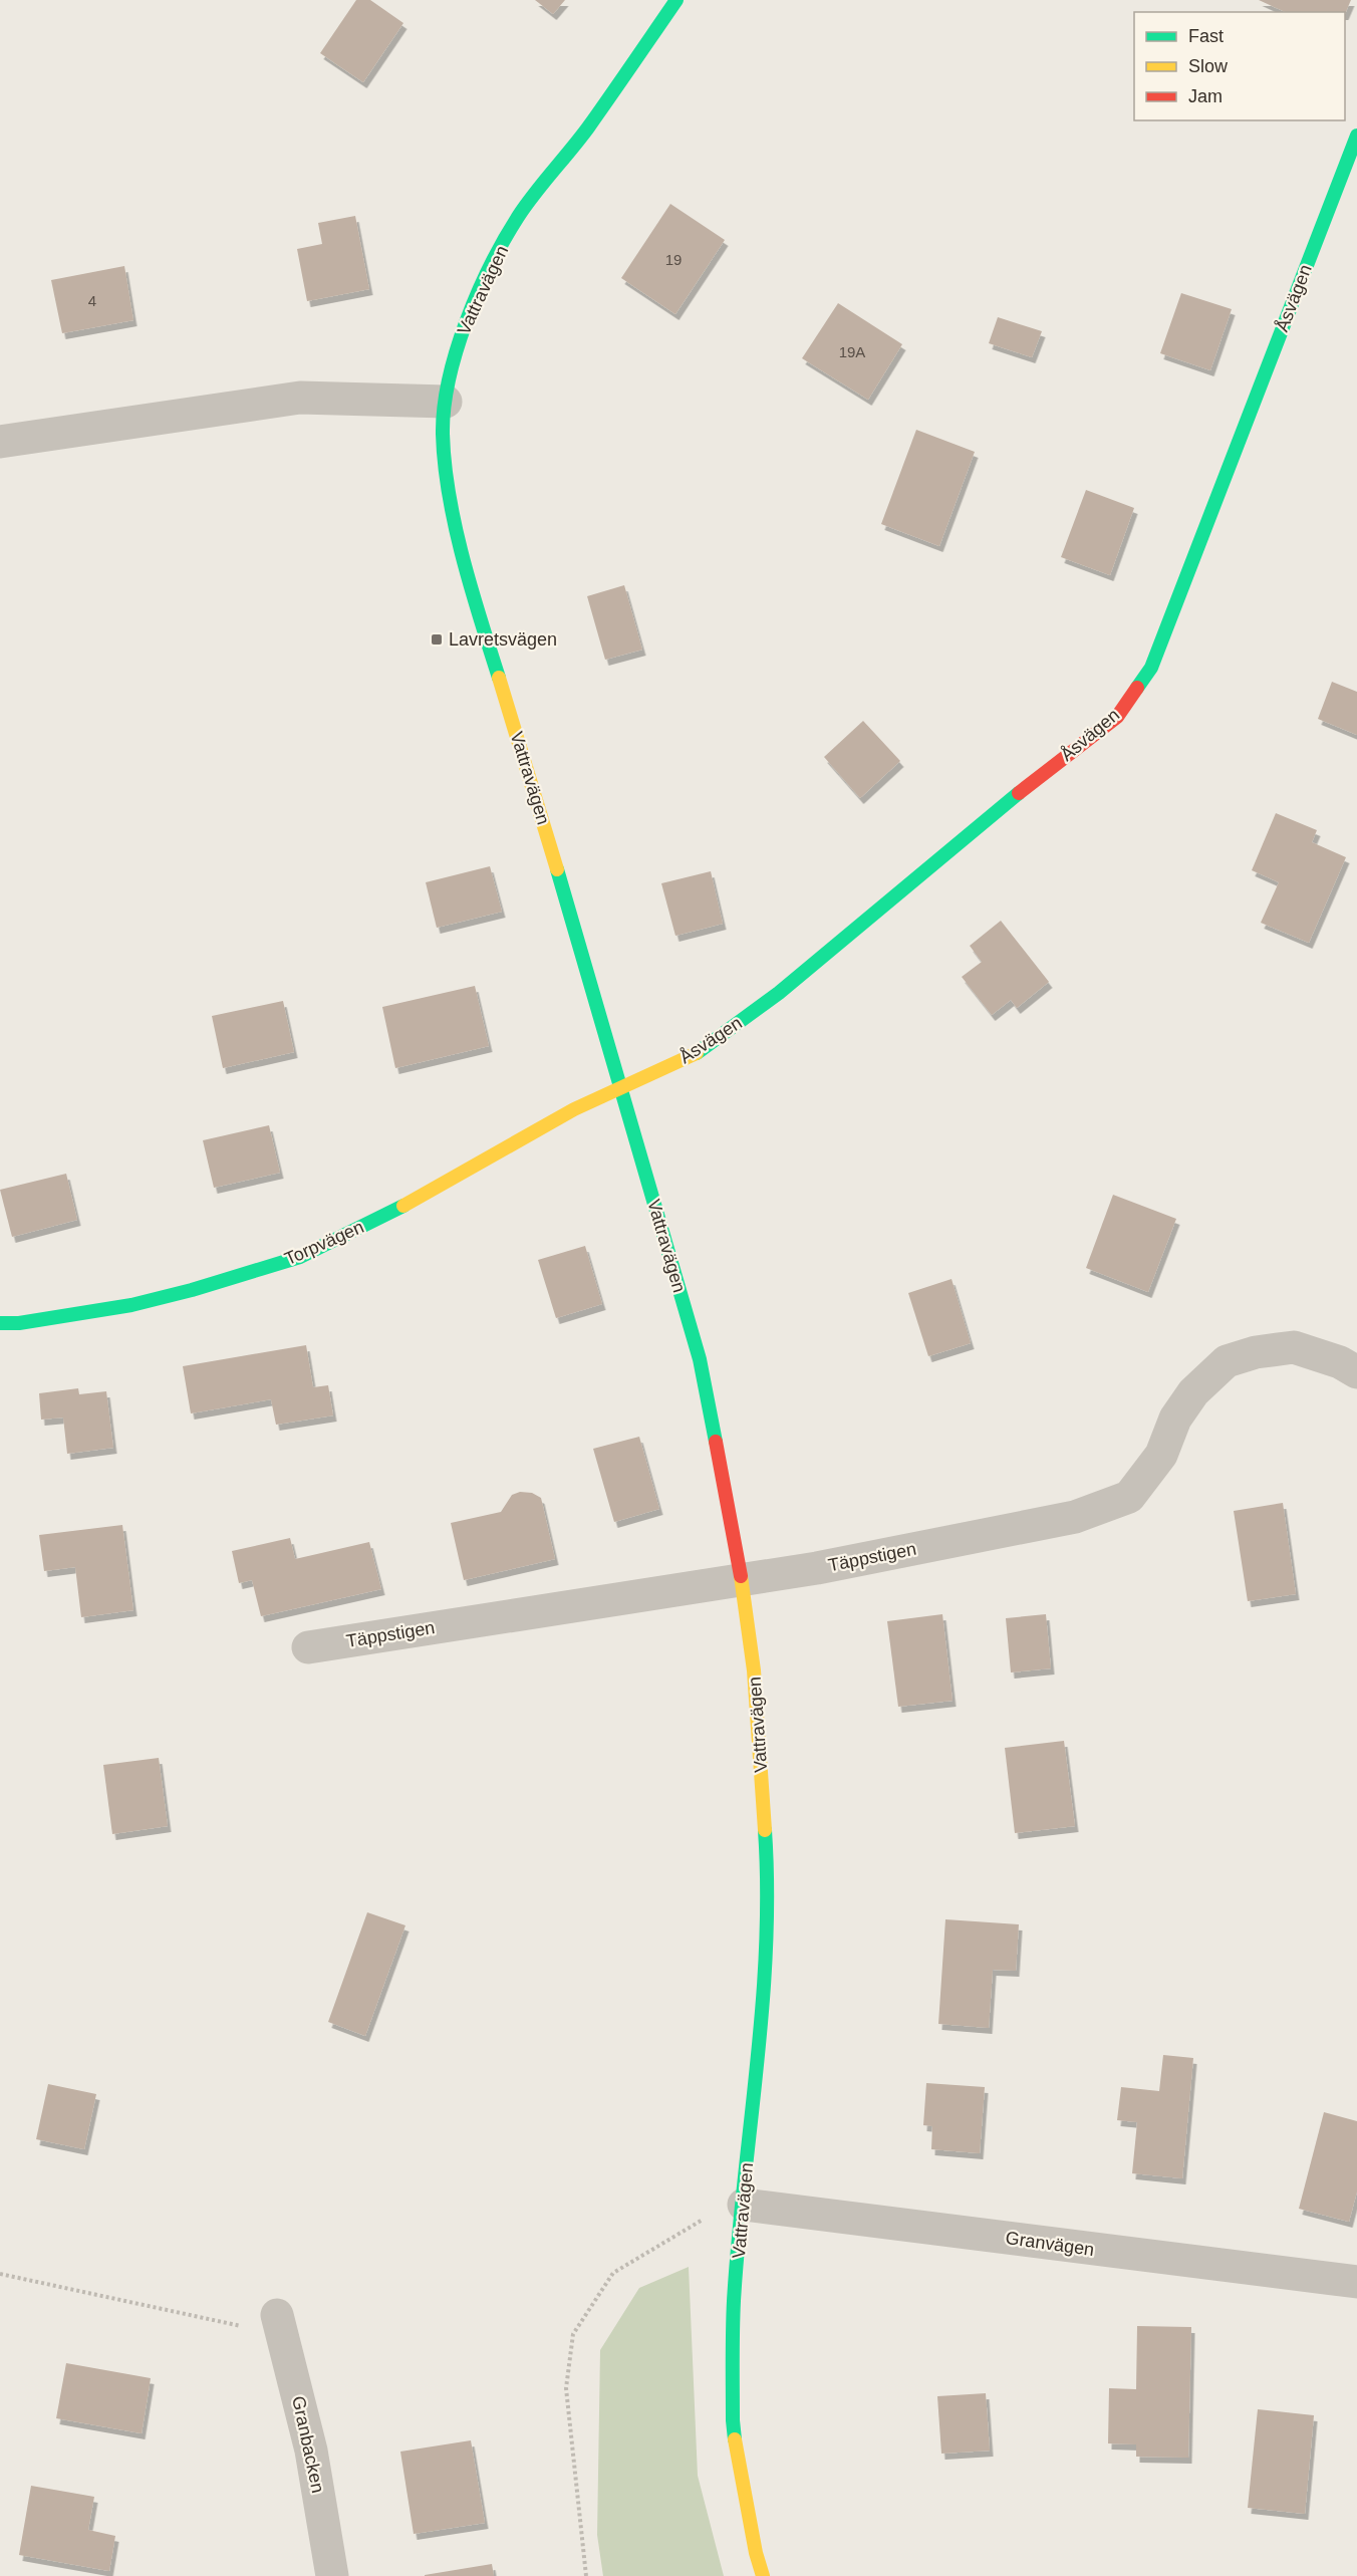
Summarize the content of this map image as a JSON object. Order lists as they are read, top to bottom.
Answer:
{
  "streets": {
    "street": [
      "Vattravägen",
      "Åsvägen",
      "Torpvägen",
      "Täppstigen",
      "Granvägen",
      "Granbacken"
    ]
  },
  "crossings": [
    ["Vattravägen", "Åsvägen"],
    ["Vattravägen", "Torpvägen"],
    ["Vattravägen", "Täppstigen"],
    ["Vattravägen", "Granvägen"],
    ["Åsvägen", "Torpvägen"]
  ],
  "places": {
    "transit": ["Lavretsvägen"]
  },
  "house_numbers": ["19", "4", "19A"],
  "legend": ["Fast", "Slow", "Jam"]
}
